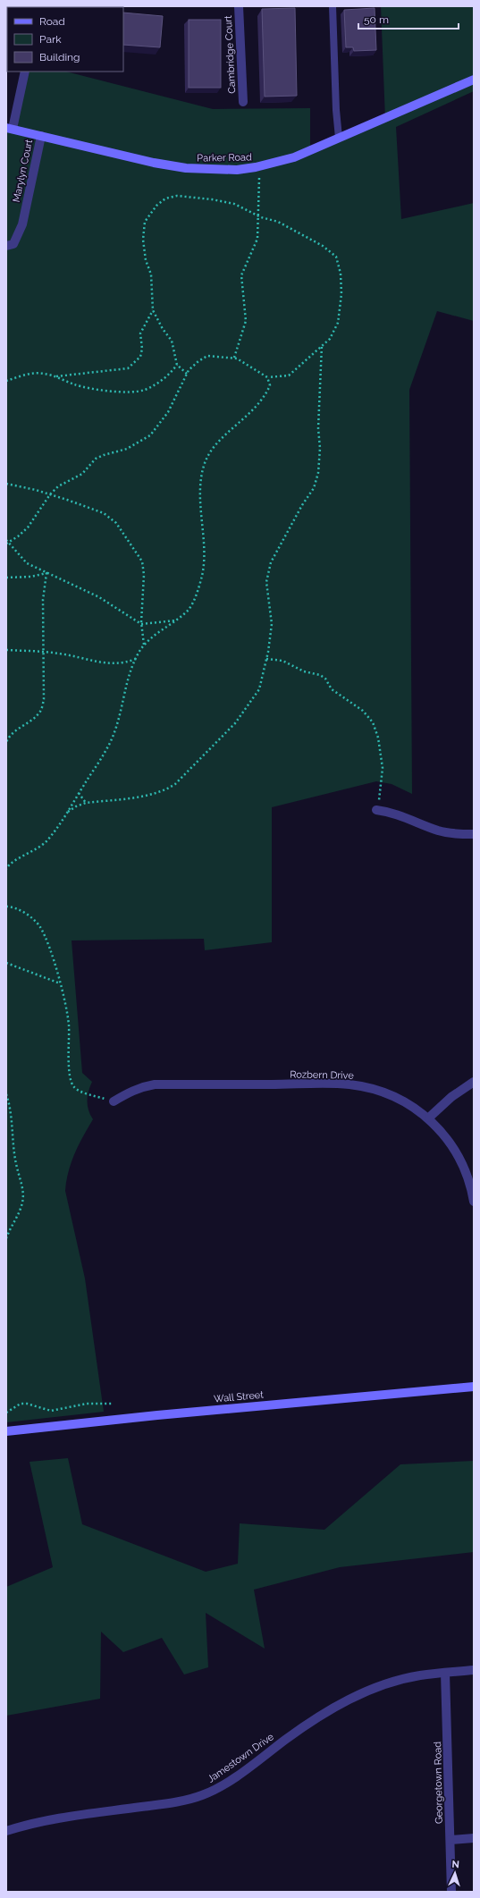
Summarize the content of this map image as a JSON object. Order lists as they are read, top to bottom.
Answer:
{
  "streets": {
    "street": [
      "Cambridge Court",
      "Parker Road",
      "Marylyn Court",
      "Rozbern Drive",
      "Wall Street",
      "Jamestown Drive",
      "Georgetown Road"
    ]
  },
  "crossings": [
    ["Parker Road", "Marylyn Court"],
    ["Jamestown Drive", "Georgetown Road"]
  ],
  "legend": ["Road", "Park", "Building"],
  "scale_bar": "50 m",
  "north": "top"
}
